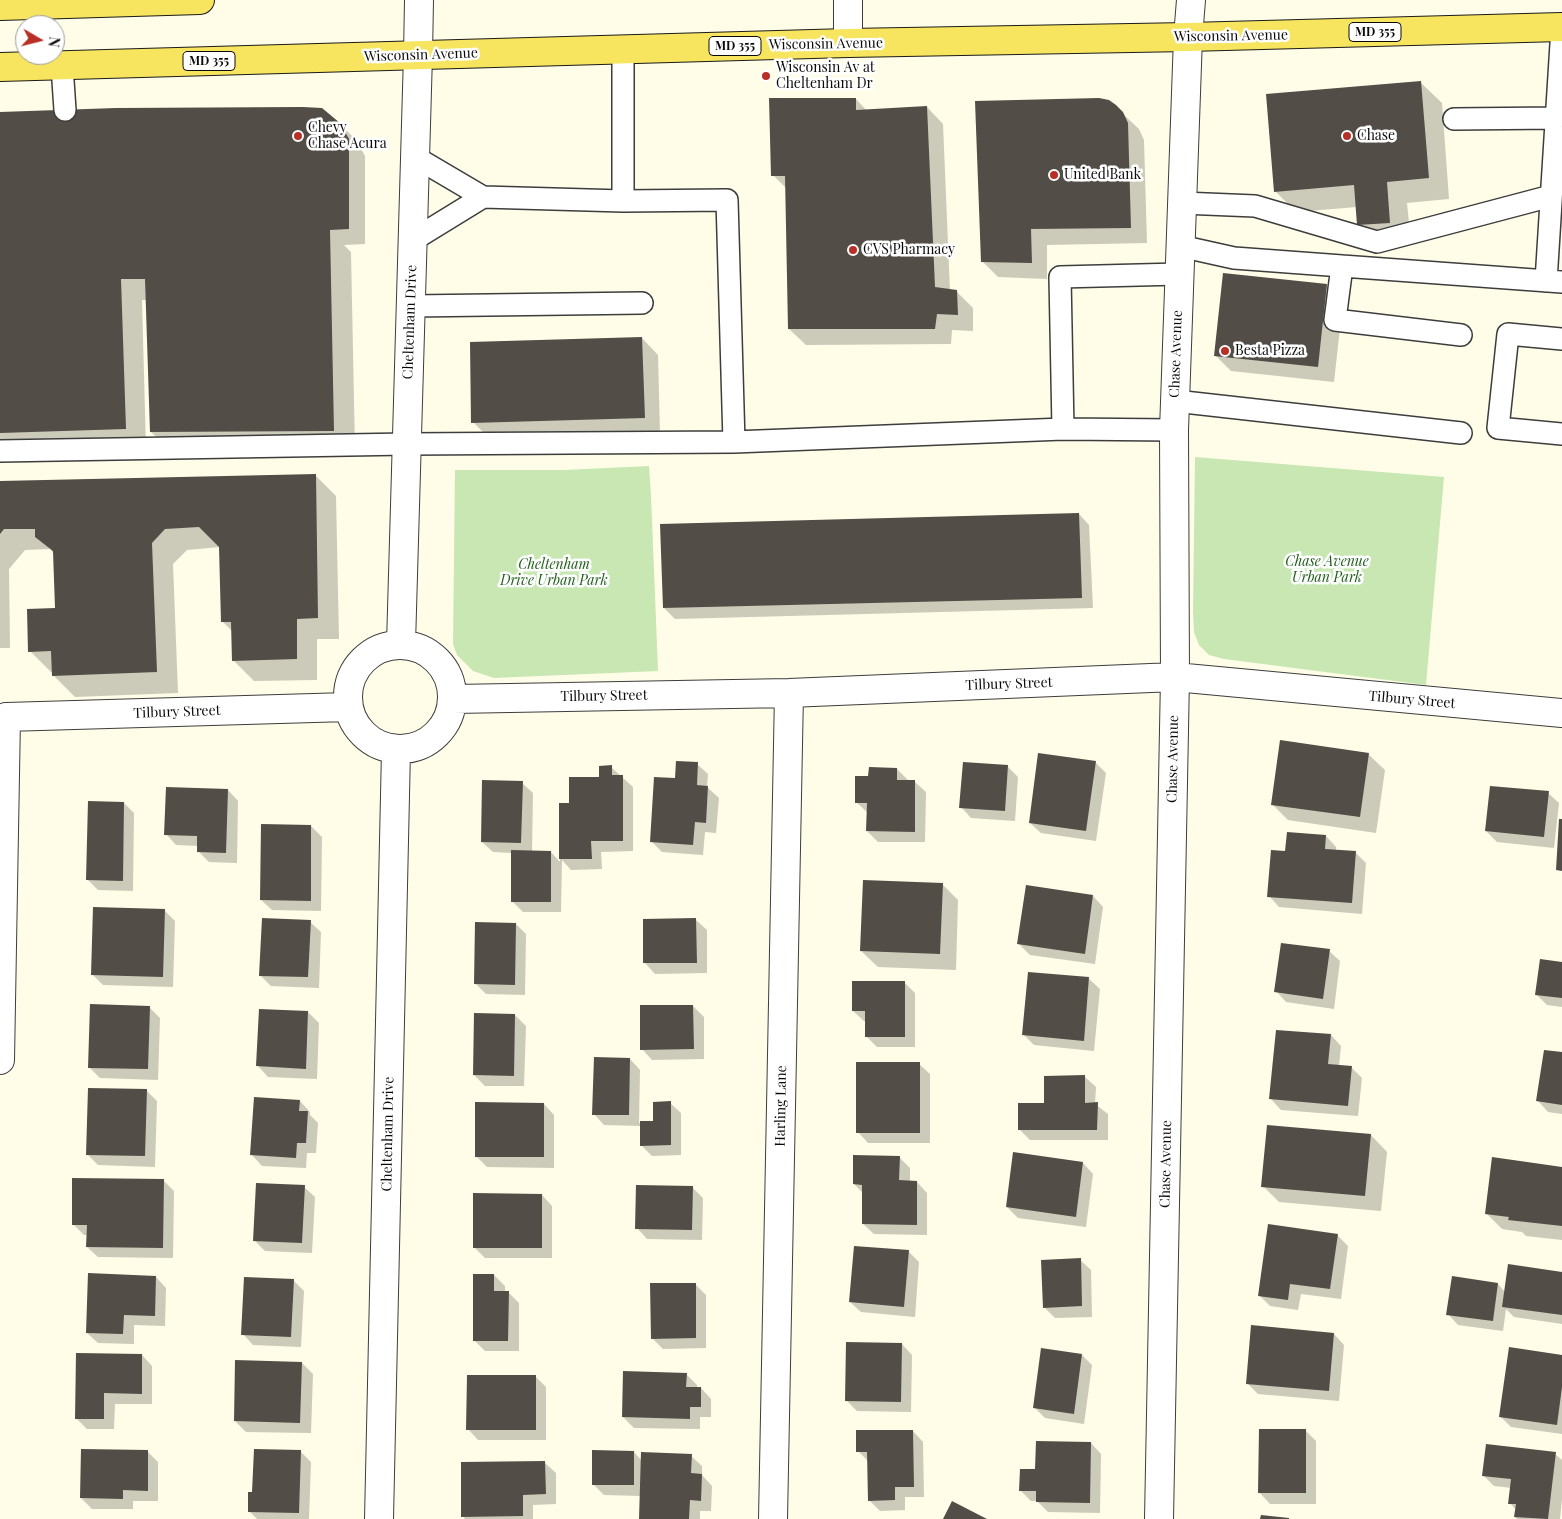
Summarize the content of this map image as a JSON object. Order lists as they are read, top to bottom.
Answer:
{
  "streets": {
    "main road": ["MD 355", "Wisconsin Avenue"],
    "street": [
      "Cheltenham Drive",
      "Chase Avenue",
      "Tilbury Street",
      "Harling Lane"
    ]
  },
  "crossings": [
    ["Wisconsin Avenue", "Cheltenham Drive"],
    ["Wisconsin Avenue", "Chase Avenue"],
    ["Cheltenham Drive", "Tilbury Street"],
    ["Chase Avenue", "Tilbury Street"],
    ["Tilbury Street", "Harling Lane"]
  ],
  "parks": ["Chase Avenue Urban Park", "Cheltenham Drive Urban Park"],
  "places": [
    "Wisconsin Av at Cheltenham Dr",
    "Chevy Chase Acura",
    "Chase",
    "United Bank",
    "CVS Pharmacy",
    "Besta Pizza"
  ],
  "north": "right"
}
